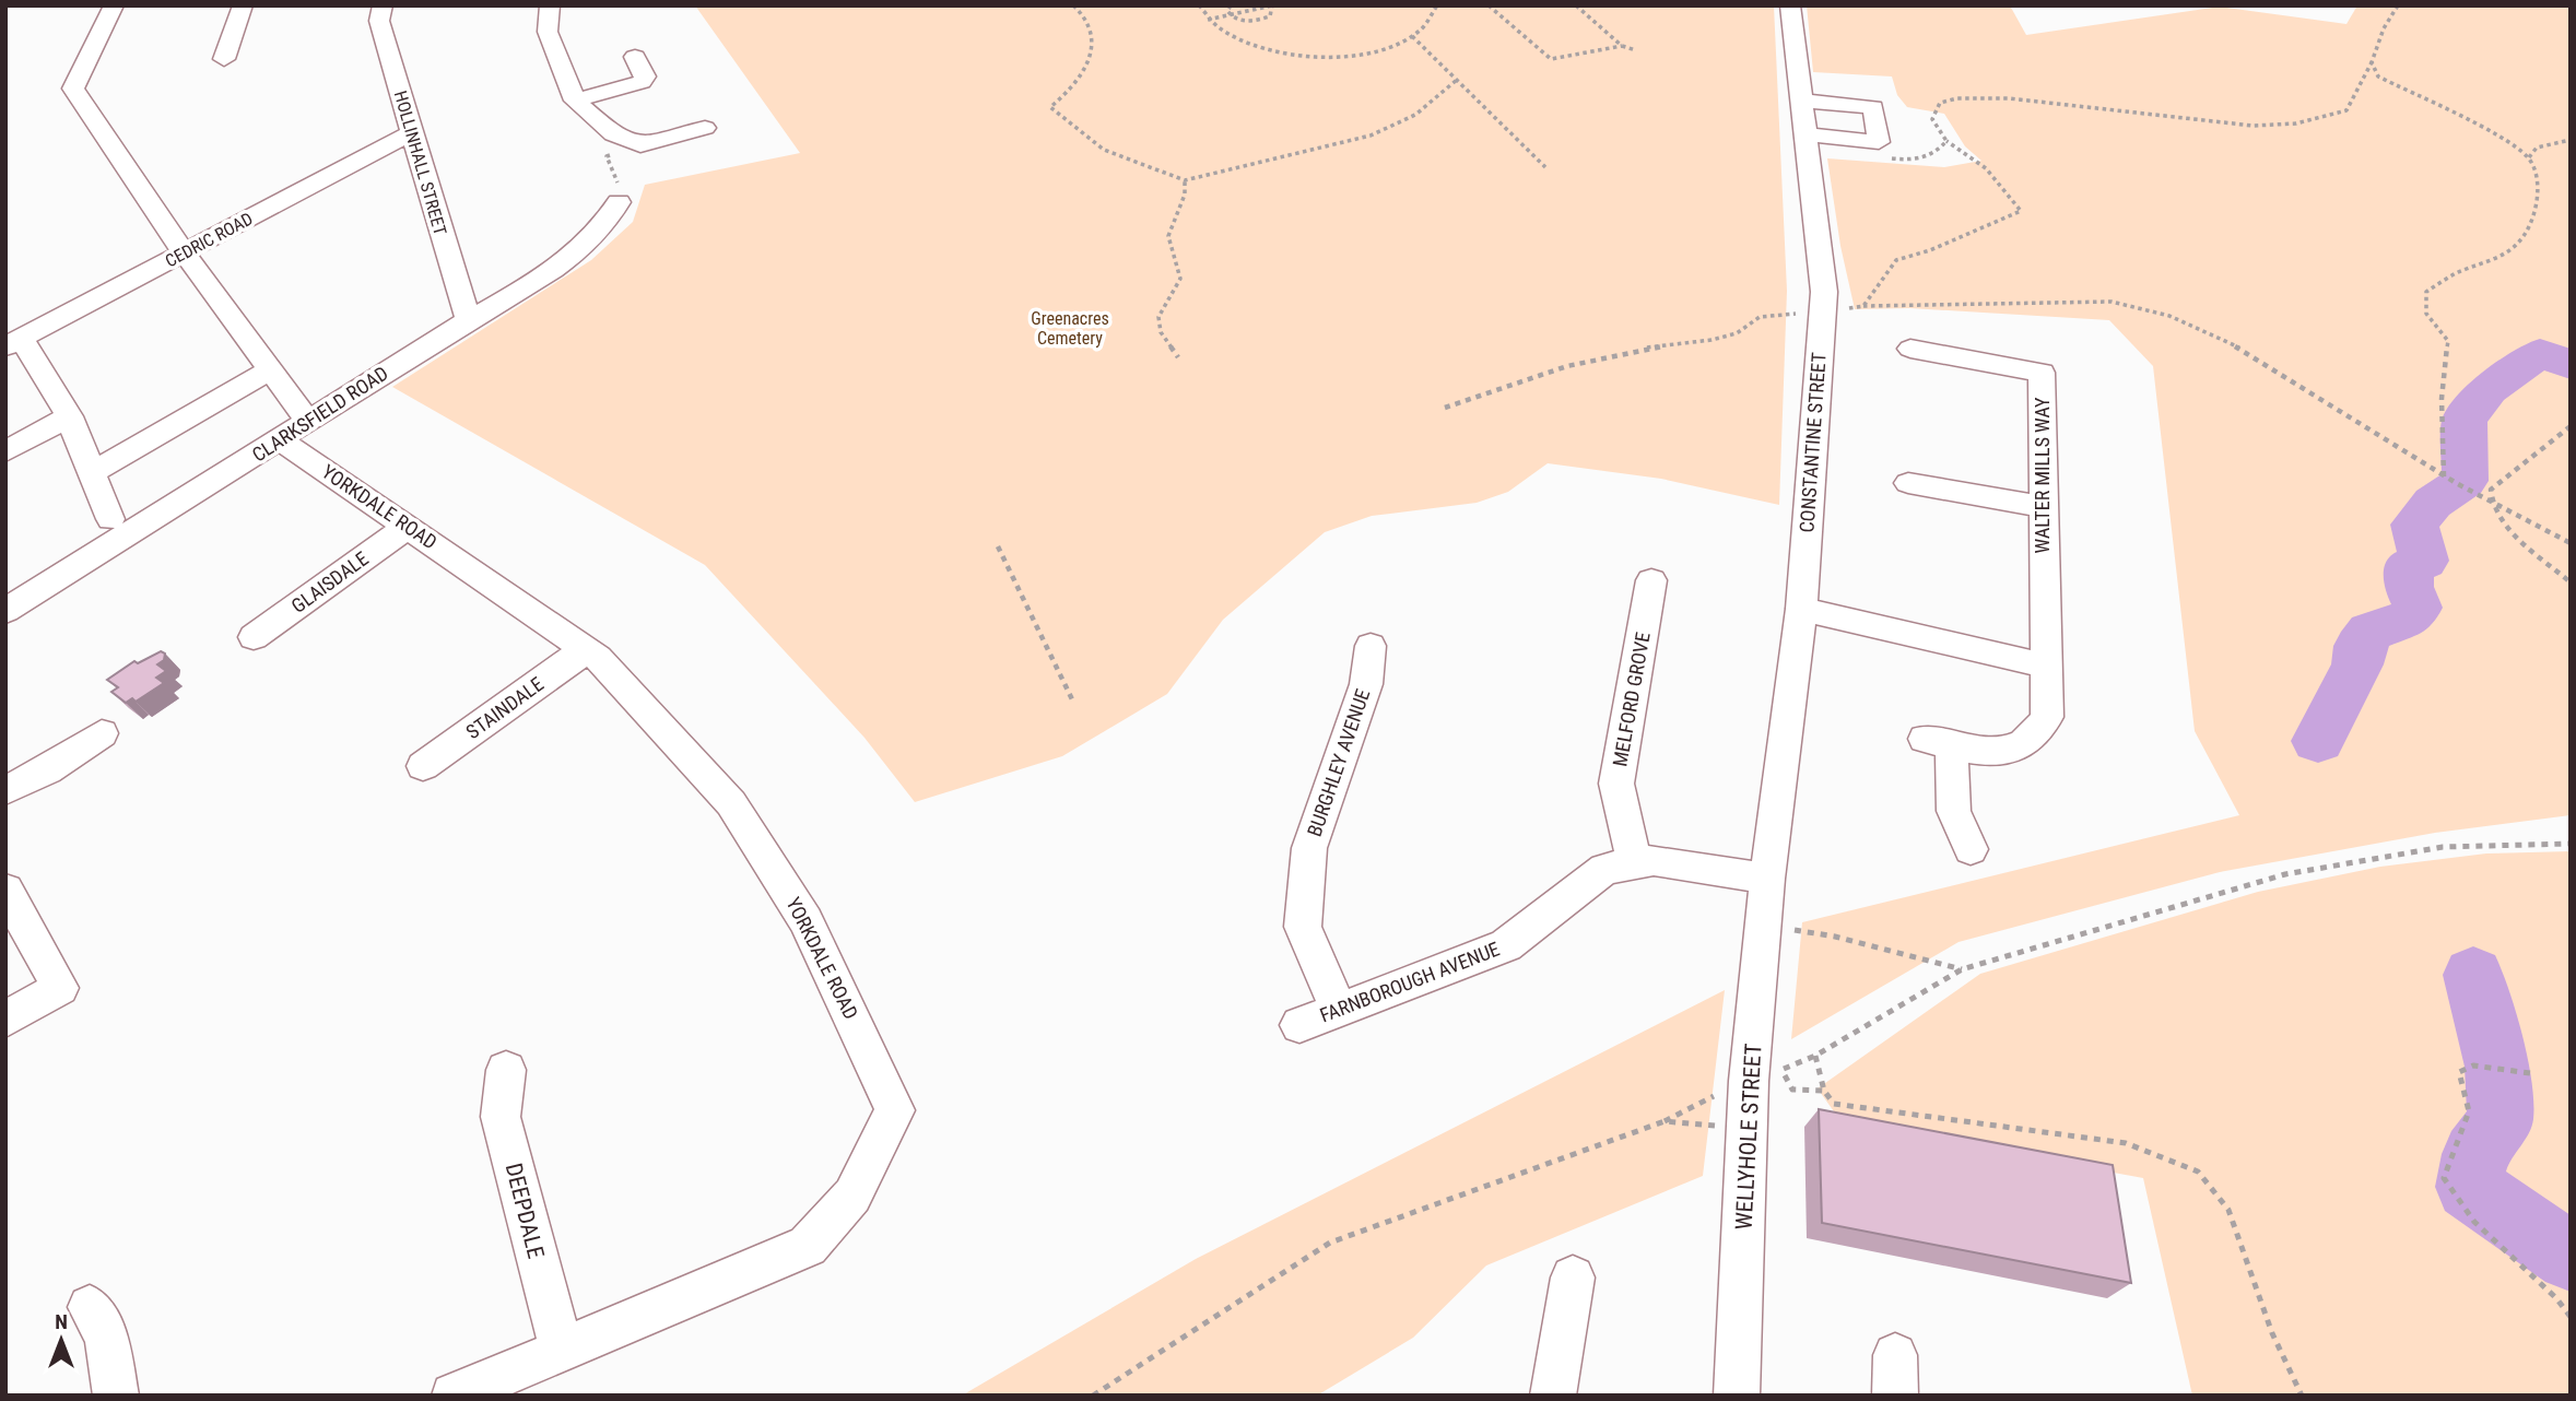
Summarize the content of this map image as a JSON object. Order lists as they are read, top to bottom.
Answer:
{
  "streets": {
    "street": [
      "HOLLINHALL STREET",
      "CEDRIC ROAD",
      "CLARKSFIELD ROAD",
      "CONSTANTINE STREET",
      "WALTER MILLS WAY",
      "YORKDALE ROAD",
      "GLAISDALE",
      "MELFORD GROVE",
      "STAINDALE",
      "BURGHLEY AVENUE",
      "FARNBOROUGH AVENUE",
      "WELLYHOLE STREET",
      "DEEPDALE"
    ]
  },
  "crossings": [
    ["HOLLINHALL STREET", "CEDRIC ROAD"],
    ["HOLLINHALL STREET", "CLARKSFIELD ROAD"],
    ["CEDRIC ROAD", "YORKDALE ROAD"],
    ["CLARKSFIELD ROAD", "YORKDALE ROAD"],
    ["CONSTANTINE STREET", "FARNBOROUGH AVENUE"],
    ["CONSTANTINE STREET", "WELLYHOLE STREET"],
    ["YORKDALE ROAD", "GLAISDALE"],
    ["YORKDALE ROAD", "STAINDALE"],
    ["YORKDALE ROAD", "DEEPDALE"],
    ["MELFORD GROVE", "FARNBOROUGH AVENUE"],
    ["BURGHLEY AVENUE", "FARNBOROUGH AVENUE"],
    ["FARNBOROUGH AVENUE", "WELLYHOLE STREET"]
  ],
  "parks": ["Greenacres Cemetery"],
  "north": "top"
}
